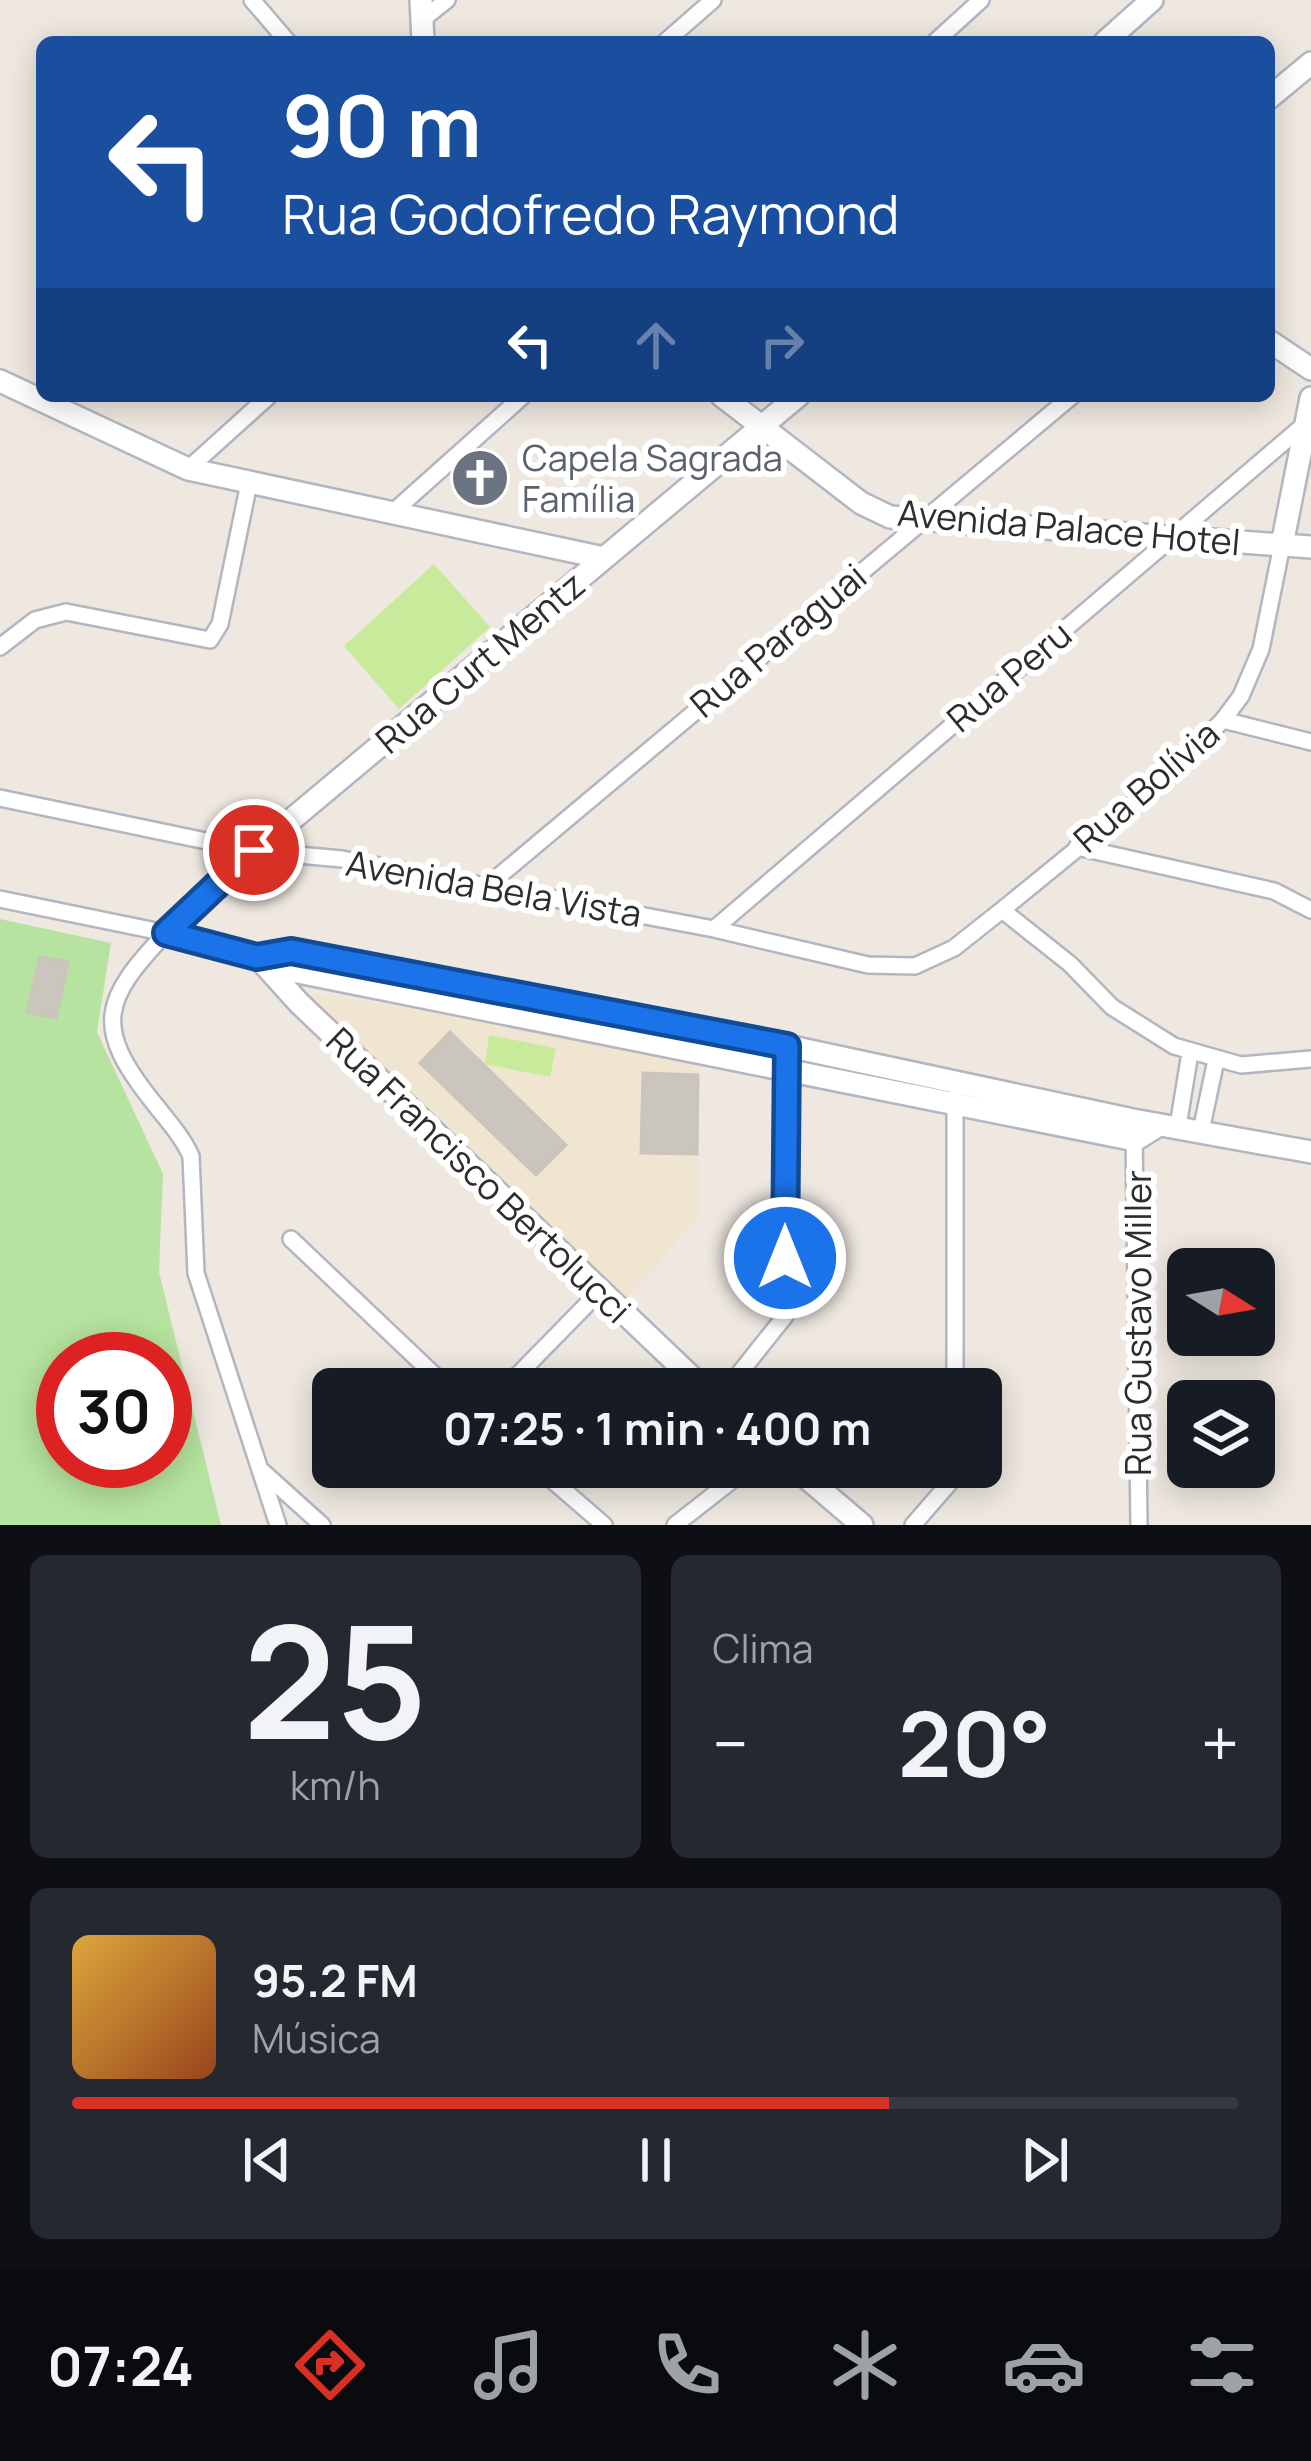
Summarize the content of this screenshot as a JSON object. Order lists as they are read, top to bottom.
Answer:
{
  "streets": {
    "street": [
      "Avenida Palace Hotel",
      "Rua Paraguai",
      "Rua Curt Mentz",
      "Rua Peru",
      "Rua Bolívia",
      "Avenida Bela Vista",
      "Rua Francisco Bertolucci",
      "Rua Gustavo Miller"
    ]
  },
  "crossings": [
    ["Avenida Palace Hotel", "Rua Paraguai"],
    ["Avenida Palace Hotel", "Rua Curt Mentz"],
    ["Avenida Palace Hotel", "Rua Peru"],
    ["Avenida Palace Hotel", "Rua Bolívia"],
    ["Rua Paraguai", "Avenida Bela Vista"],
    ["Rua Curt Mentz", "Avenida Bela Vista"],
    ["Rua Peru", "Rua Bolívia"],
    ["Rua Peru", "Avenida Bela Vista"],
    ["Rua Bolívia", "Avenida Bela Vista"]
  ],
  "places": {
    "church": ["Capela Sagrada Família"]
  },
  "north": "right",
  "page": {
    "turn": ["90 m", "Rua Godofredo Raymond"],
    "limit": "30",
    "trip": "07:25 · 1 min · 400 m",
    "tile": [
      ["25", "km/h"],
      "Clima"
    ],
    "heat": ["−", "20°", "+"],
    "song": ["95.2 FM", "Música"],
    "tabs": "07:24"
  }
}
